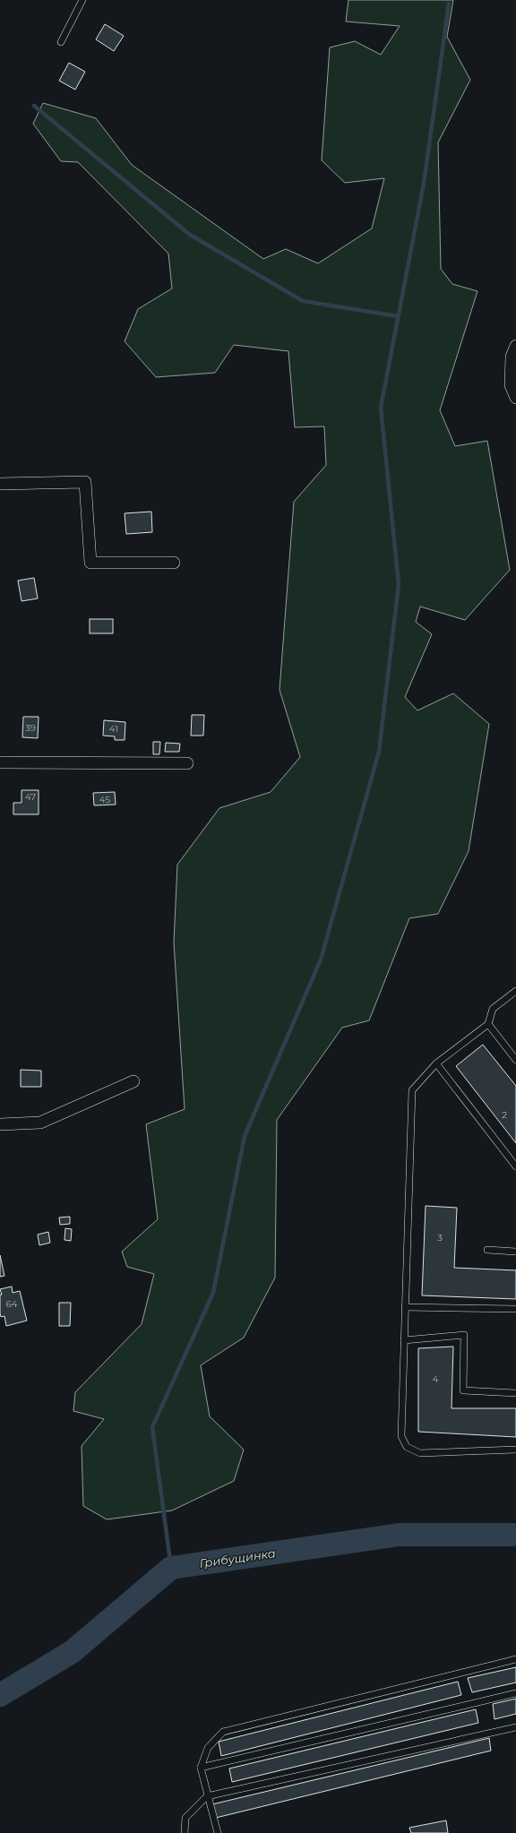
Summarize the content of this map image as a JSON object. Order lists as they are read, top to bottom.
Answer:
{
  "water": ["Грибущинка"],
  "house_numbers": [
    "39",
    "41",
    "47",
    "45",
    "2",
    "3",
    "64",
    "4"
  ]
}
